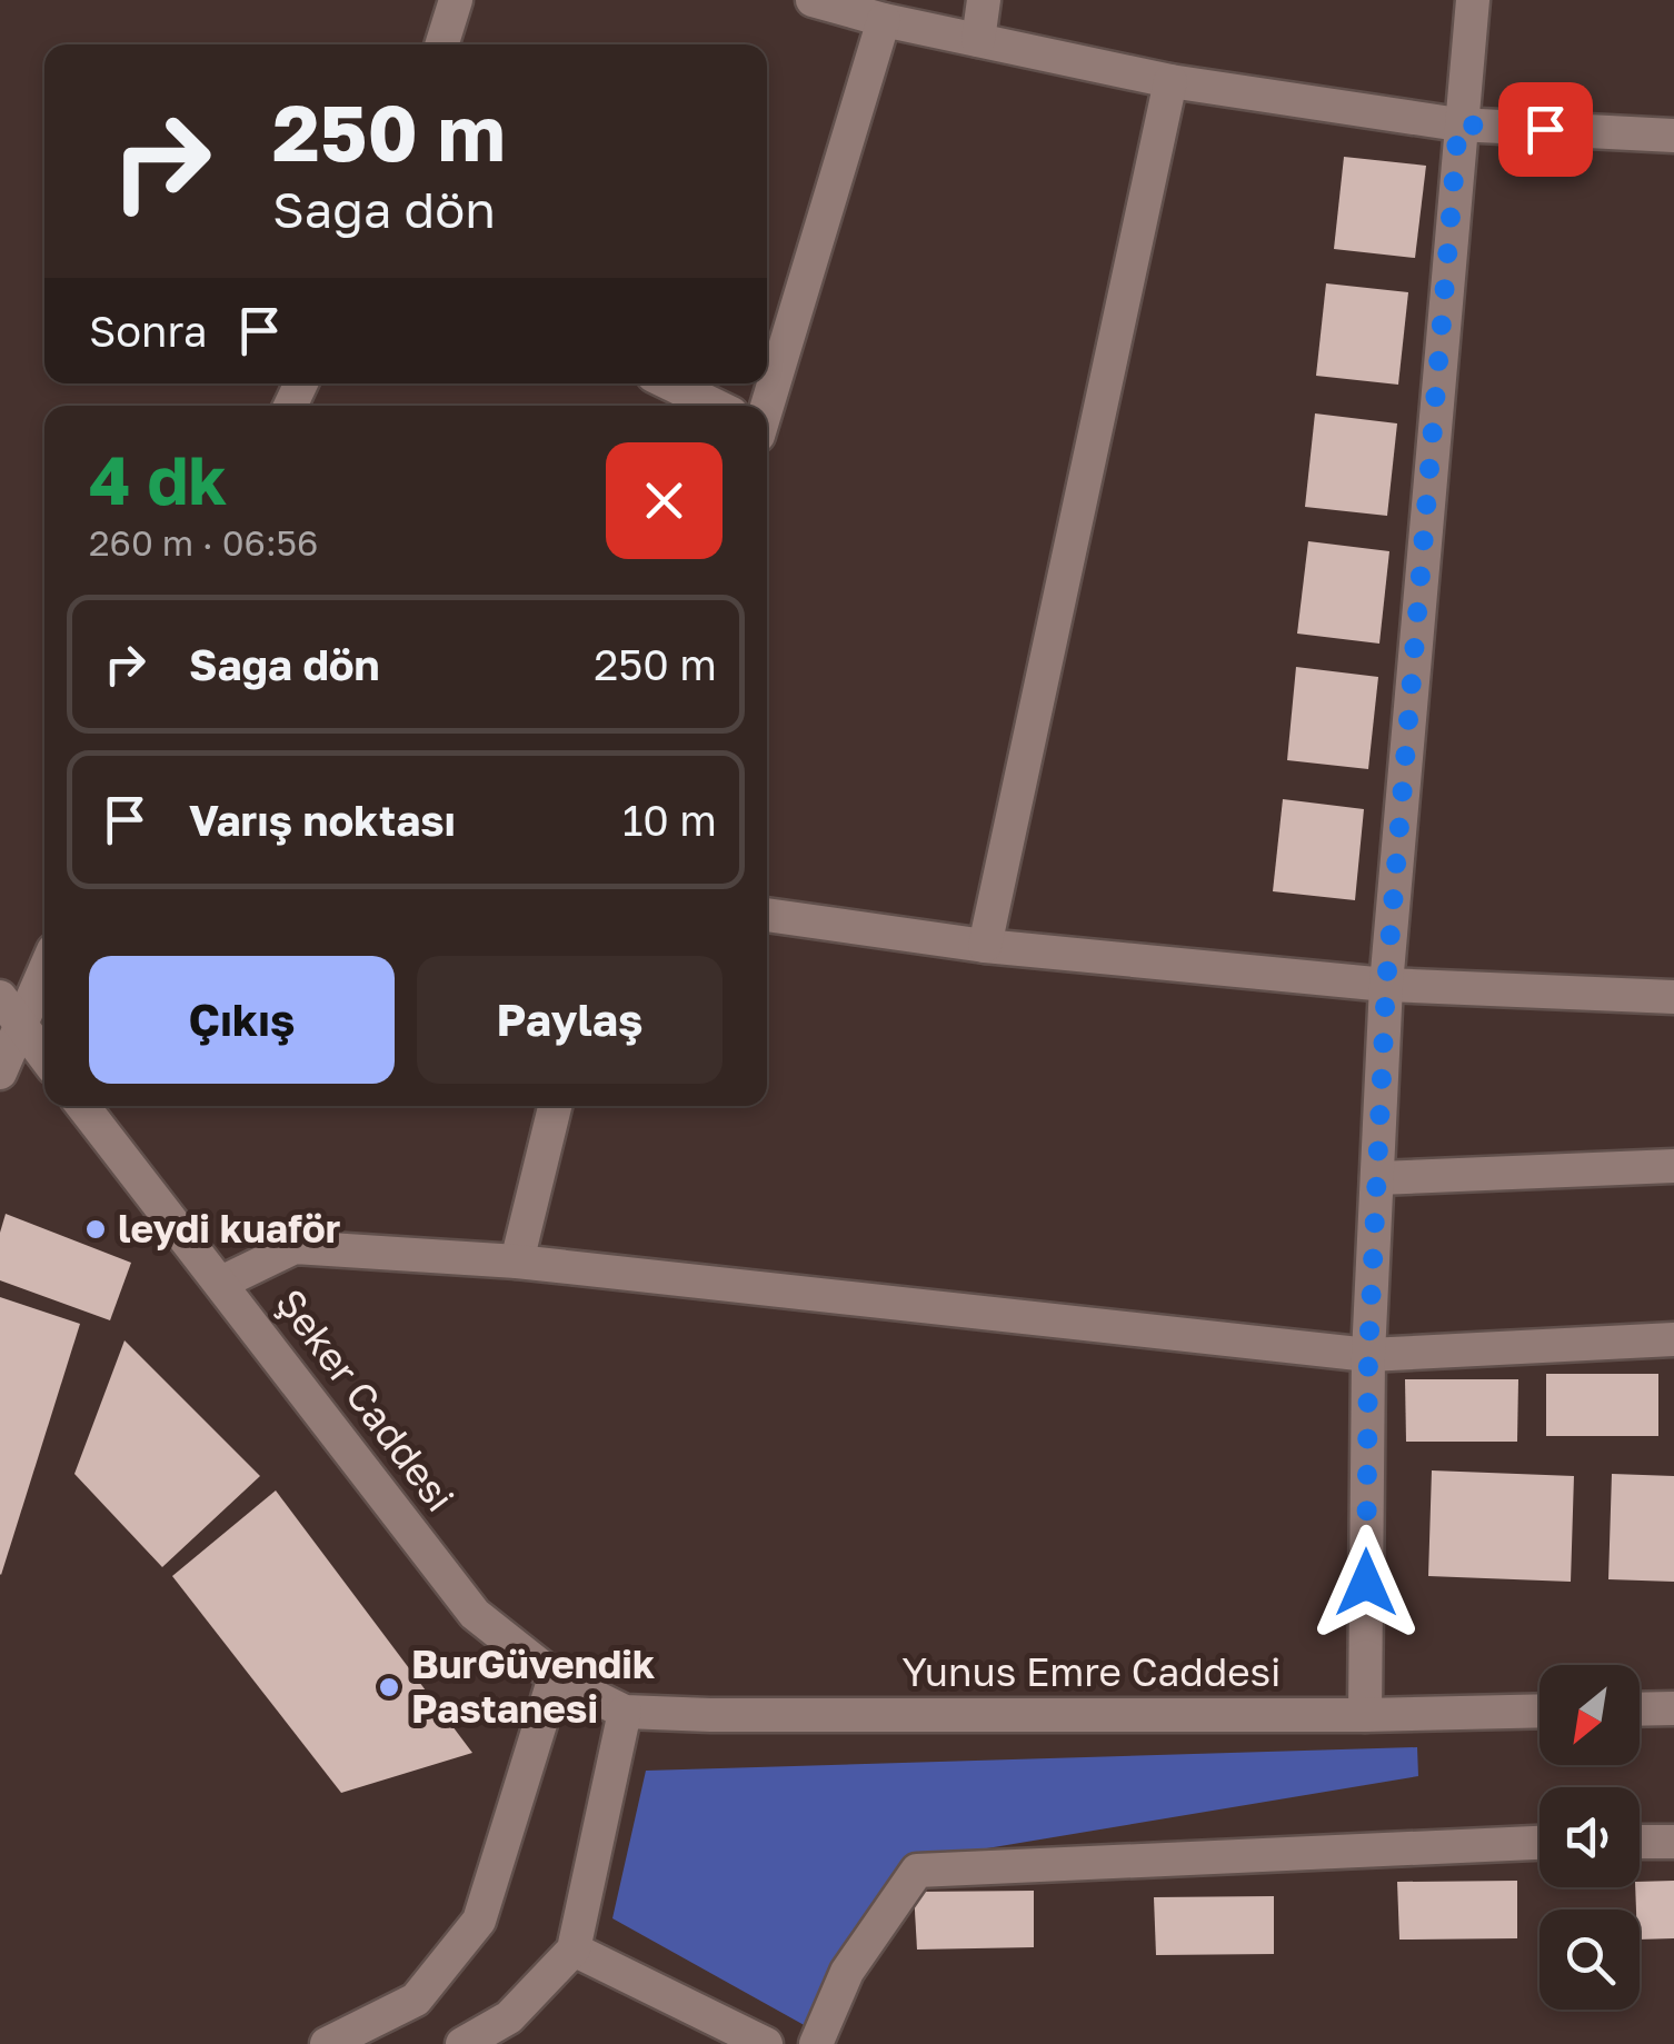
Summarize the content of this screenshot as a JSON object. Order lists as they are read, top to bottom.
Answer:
{
  "streets": {
    "street": ["Şeker Caddesi", "Yunus Emre Caddesi"]
  },
  "crossings": [
    ["Şeker Caddesi", "Yunus Emre Caddesi"]
  ],
  "places": ["leydi kuaför", "BurGüvendik Pastanesi"],
  "north": "bottom left",
  "page": {
    "turn": ["250 m", "Sağa dön"],
    "then": "Sonra",
    "heading": ["4 dk", "260 m · 06:56"],
    "list": [
      {
        "name": "Sağa dön",
        "value": "250 m"
      },
      {
        "name": "Varış noktası",
        "value": "10 m"
      }
    ],
    "buttons": ["Çıkış", "Paylaş"]
  }
}
